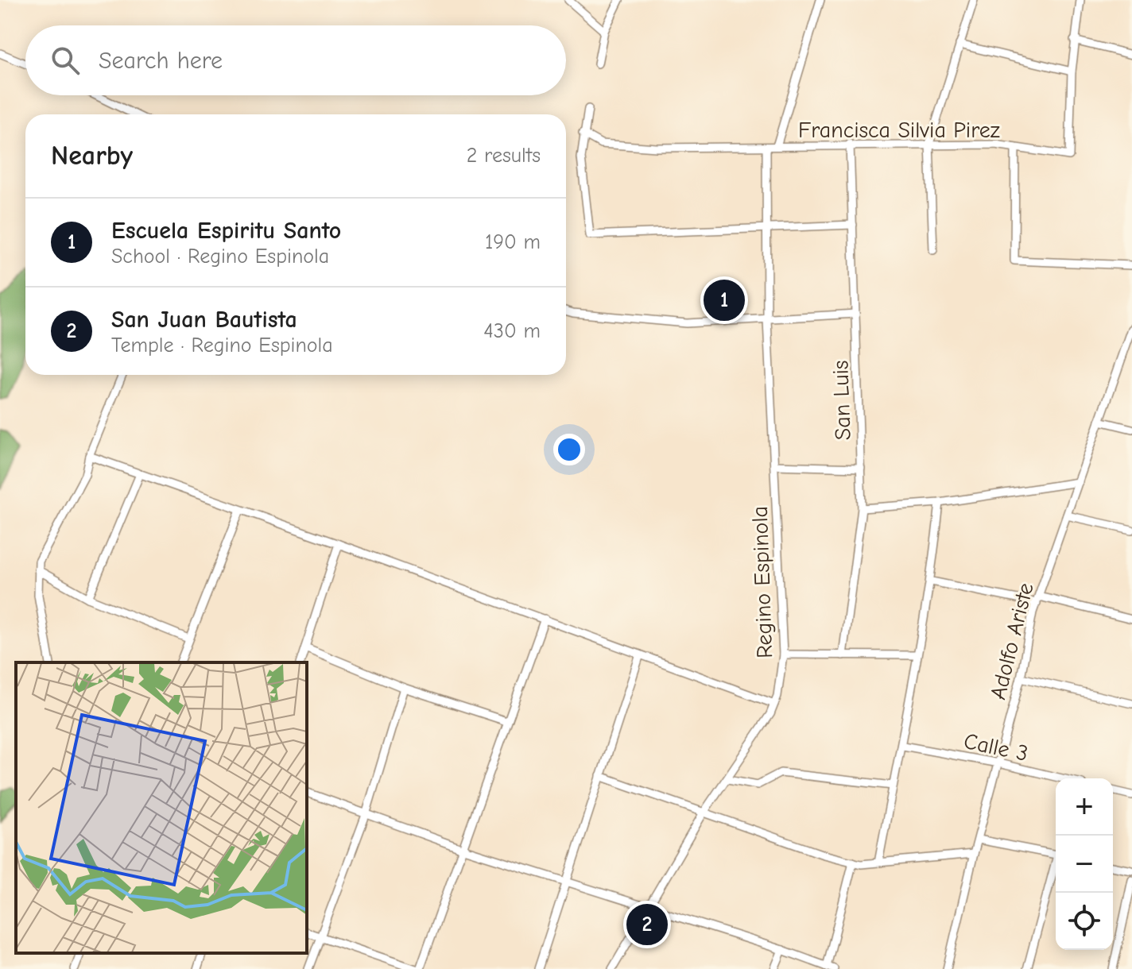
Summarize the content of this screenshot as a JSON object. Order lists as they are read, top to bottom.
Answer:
{
  "streets": {
    "street": [
      "Francisca Silvia Pirez",
      "San Luis",
      "Regino Espinola",
      "Adolfo Ariste",
      "Calle 3"
    ]
  },
  "crossings": [
    ["Francisca Silvia Pirez", "San Luis"],
    ["Francisca Silvia Pirez", "Regino Espinola"],
    ["Adolfo Ariste", "Calle 3"]
  ],
  "page": {
    "search": "Search here",
    "heading": ["Nearby", "2 results"],
    "list": [
      {
        "mark": "1",
        "name": "Escuela Espiritu Santo",
        "note": "School · Regino Espinola",
        "value": "190 m"
      },
      {
        "mark": "2",
        "name": "San Juan Bautista",
        "note": "Temple · Regino Espinola",
        "value": "430 m"
      }
    ],
    "pins": ["1", "2"],
    "map_buttons": ["+", "−"]
  }
}
